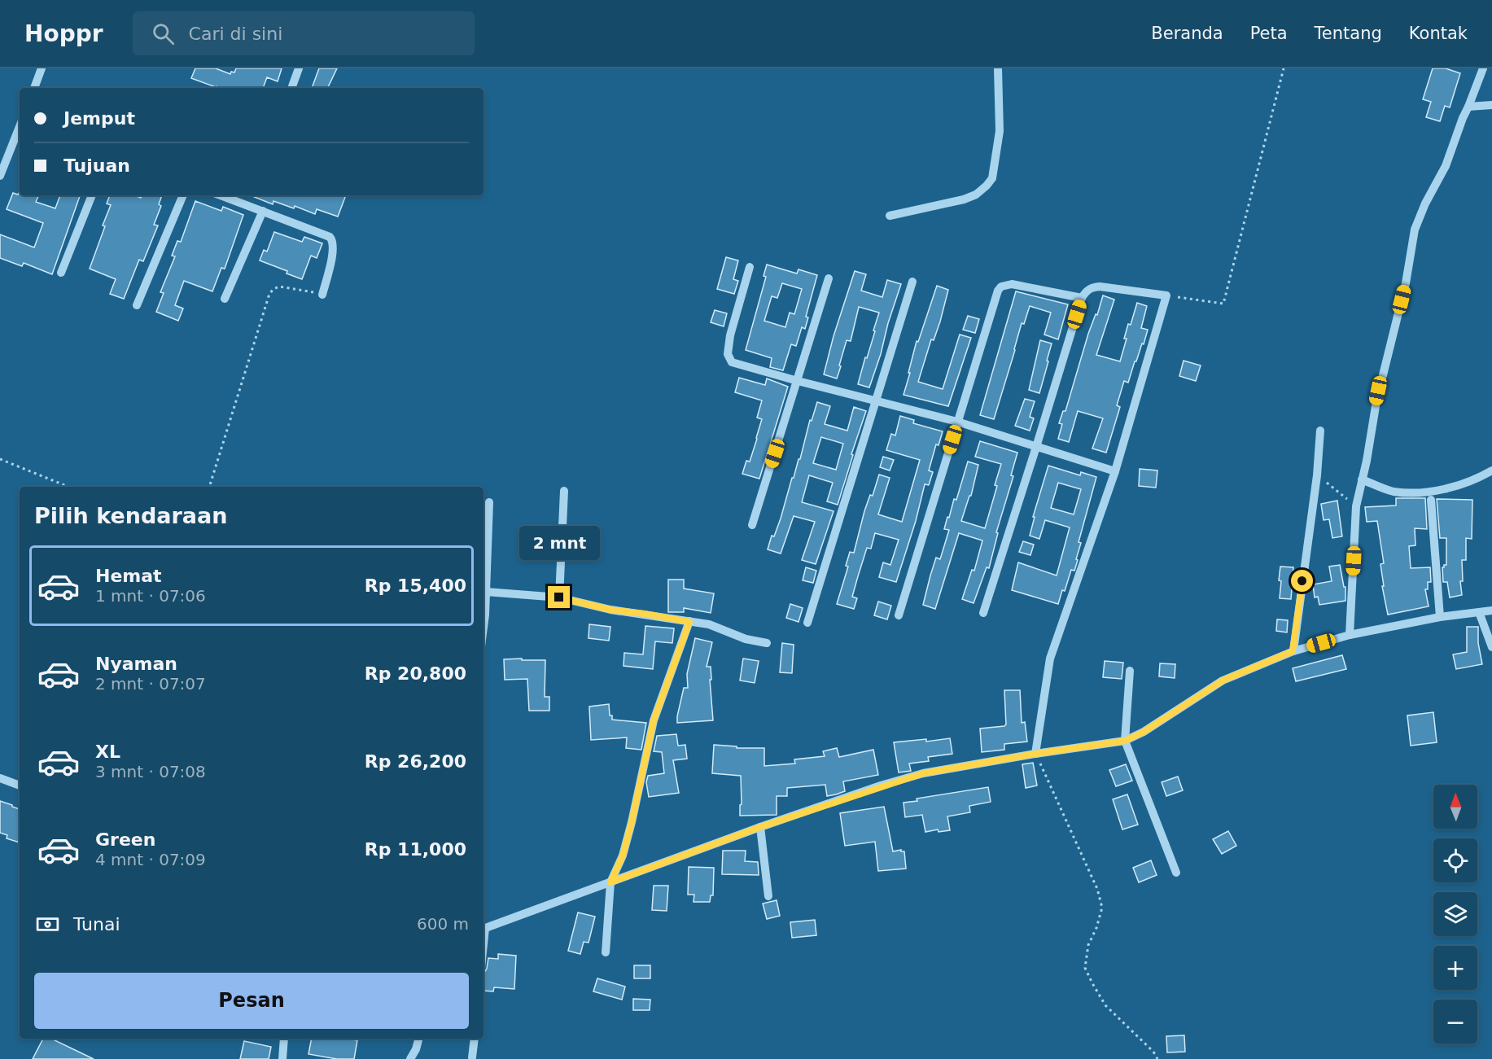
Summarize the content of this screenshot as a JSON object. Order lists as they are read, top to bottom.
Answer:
{
  "north": "top",
  "page": {
    "header": "Hoppr",
    "search": "Cari di sini",
    "nav": [
      "Beranda",
      "Peta",
      "Tentang",
      "Kontak"
    ],
    "banner": ["Jemput", "Tujuan"],
    "heading": "Pilih kendaraan",
    "bubble": "2 mnt",
    "list": [
      {
        "name": "Hemat",
        "note": "1 mnt · 07:06",
        "value": "Rp 15,400"
      },
      {
        "name": "Nyaman",
        "note": "2 mnt · 07:07",
        "value": "Rp 20,800"
      },
      {
        "name": "XL",
        "note": "3 mnt · 07:08",
        "value": "Rp 26,200"
      },
      {
        "name": "Green",
        "note": "4 mnt · 07:09",
        "value": "Rp 11,000"
      }
    ],
    "map_buttons": ["+", "−"],
    "pay": ["Tunai", "600 m"],
    "buttons": "Pesan"
  }
}
